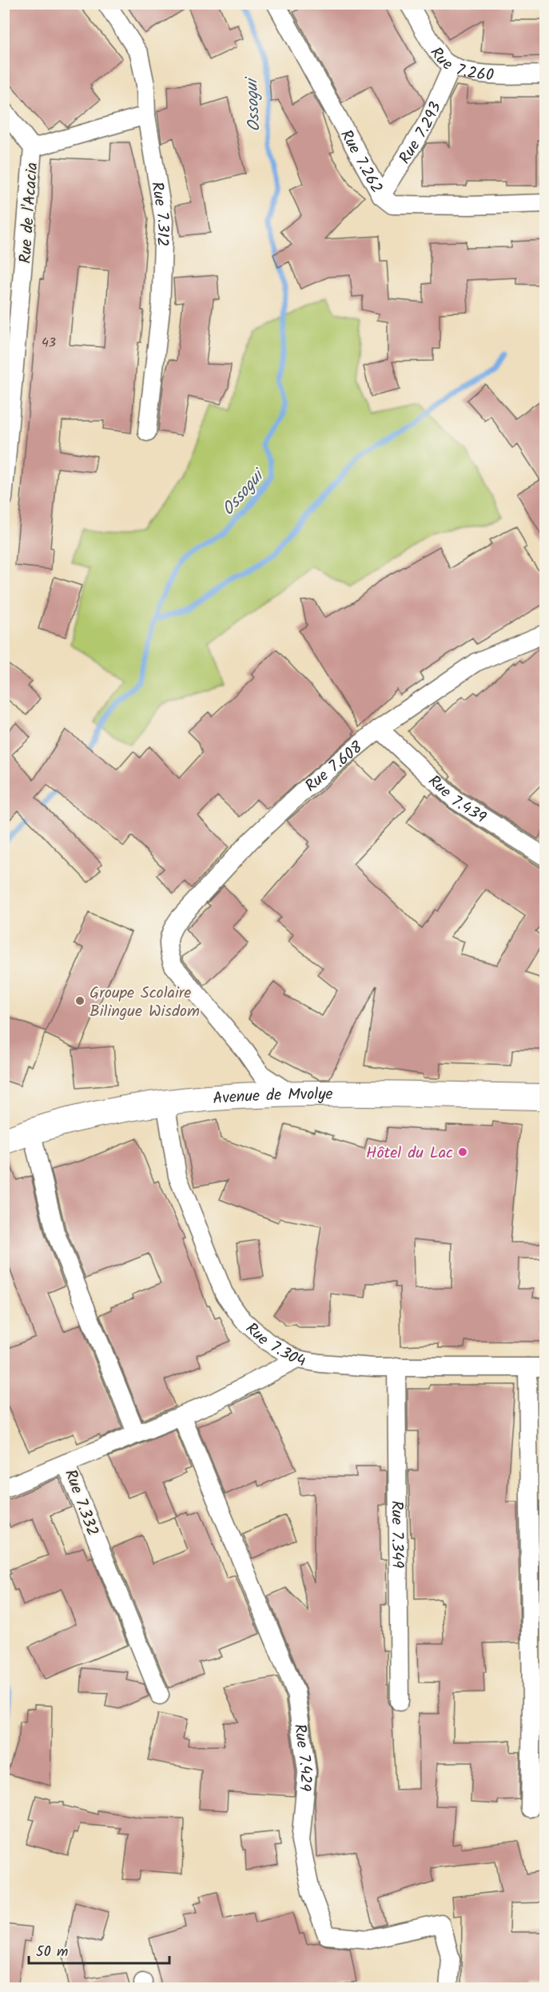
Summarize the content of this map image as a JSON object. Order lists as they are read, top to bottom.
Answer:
{
  "streets": {
    "main road": ["Avenue de Mvolye"],
    "street": [
      "Rue 7.260",
      "Rue 7.293",
      "Rue 7.262",
      "Rue de l'Acacia",
      "Rue 7.312",
      "Rue 7.608",
      "Rue 7.439",
      "Rue 7.304",
      "Rue 7.332",
      "Rue 7.349",
      "Rue 7.429"
    ]
  },
  "crossings": [
    ["Rue 7.260", "Rue 7.293"],
    ["Rue 7.293", "Rue 7.262"],
    ["Rue 7.608", "Rue 7.439"],
    ["Rue 7.608", "Avenue de Mvolye"],
    ["Avenue de Mvolye", "Rue 7.304"],
    ["Rue 7.304", "Rue 7.332"],
    ["Rue 7.304", "Rue 7.349"],
    ["Rue 7.332", "Rue 7.429"]
  ],
  "water": ["Ossogui"],
  "places": ["Groupe Scolaire Bilingue Wisdom", "Hôtel du Lac"],
  "house_numbers": ["43"],
  "scale_bar": "50 m"
}
